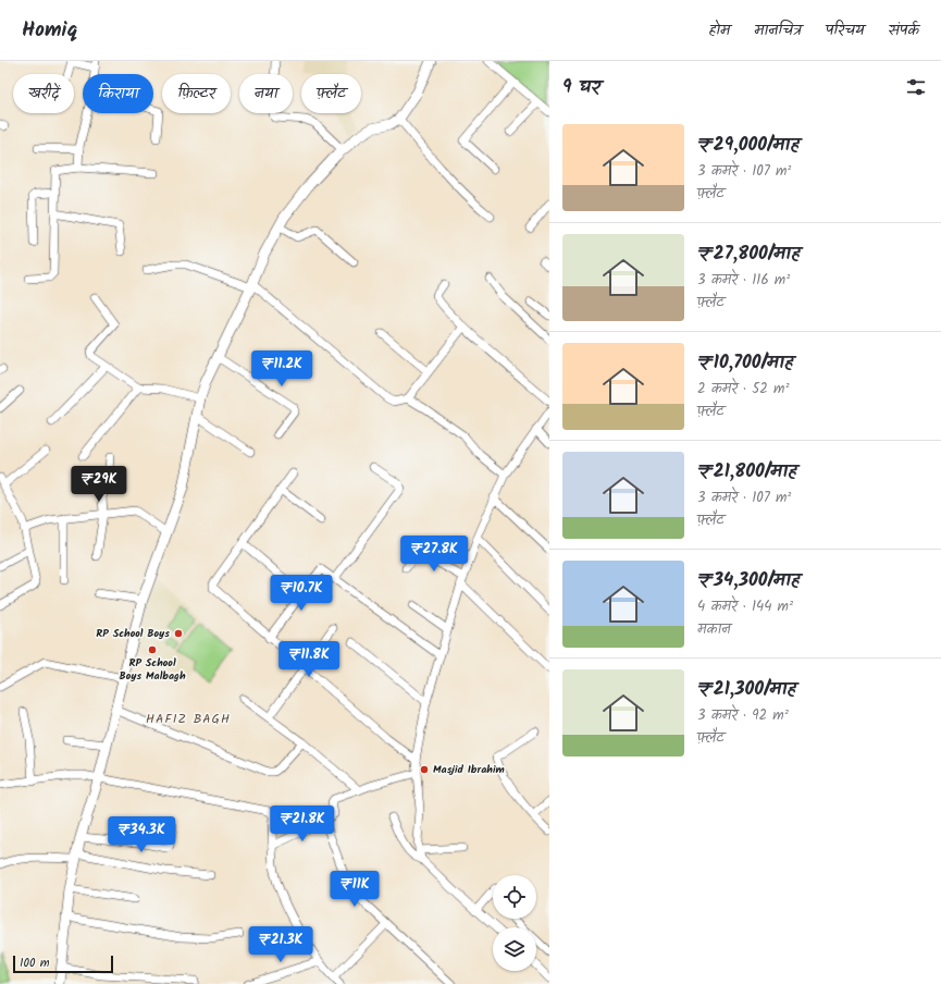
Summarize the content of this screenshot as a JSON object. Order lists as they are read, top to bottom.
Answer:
{
  "districts": ["HAFIZ BAGH"],
  "places": ["RP School Boys", "RP School Boys Malbagh", "Masjid Ibrahim"],
  "scale_bar": "100 m",
  "page": {
    "header": "Homiq",
    "nav": [
      "होम",
      "मानचित्र",
      "परिचय",
      "संपर्क"
    ],
    "heading": "9 घर",
    "chip": [
      "खरीदें",
      "किराया",
      "फ़िल्टर",
      "नया",
      "फ़्लैट"
    ],
    "list": [
      {
        "name": "₹29,000/माह",
        "note": "3 कमरे · 107 m² · फ़्लैट"
      },
      {
        "name": "₹27,800/माह",
        "note": "3 कमरे · 116 m² · फ़्लैट"
      },
      {
        "name": "₹10,700/माह",
        "note": "2 कमरे · 52 m² · फ़्लैट"
      },
      {
        "name": "₹21,800/माह",
        "note": "3 कमरे · 107 m² · फ़्लैट"
      },
      {
        "name": "₹34,300/माह",
        "note": "4 कमरे · 144 m² · मकान"
      },
      {
        "name": "₹21,300/माह",
        "note": "3 कमरे · 92 m² · फ़्लैट"
      }
    ],
    "price": [
      "₹11.2K",
      "₹29K",
      "₹27.8K",
      "₹10.7K",
      "₹11.8K",
      "₹21.8K",
      "₹34.3K",
      "₹11K",
      "₹21.3K"
    ],
    "scale": "100 m"
  }
}
